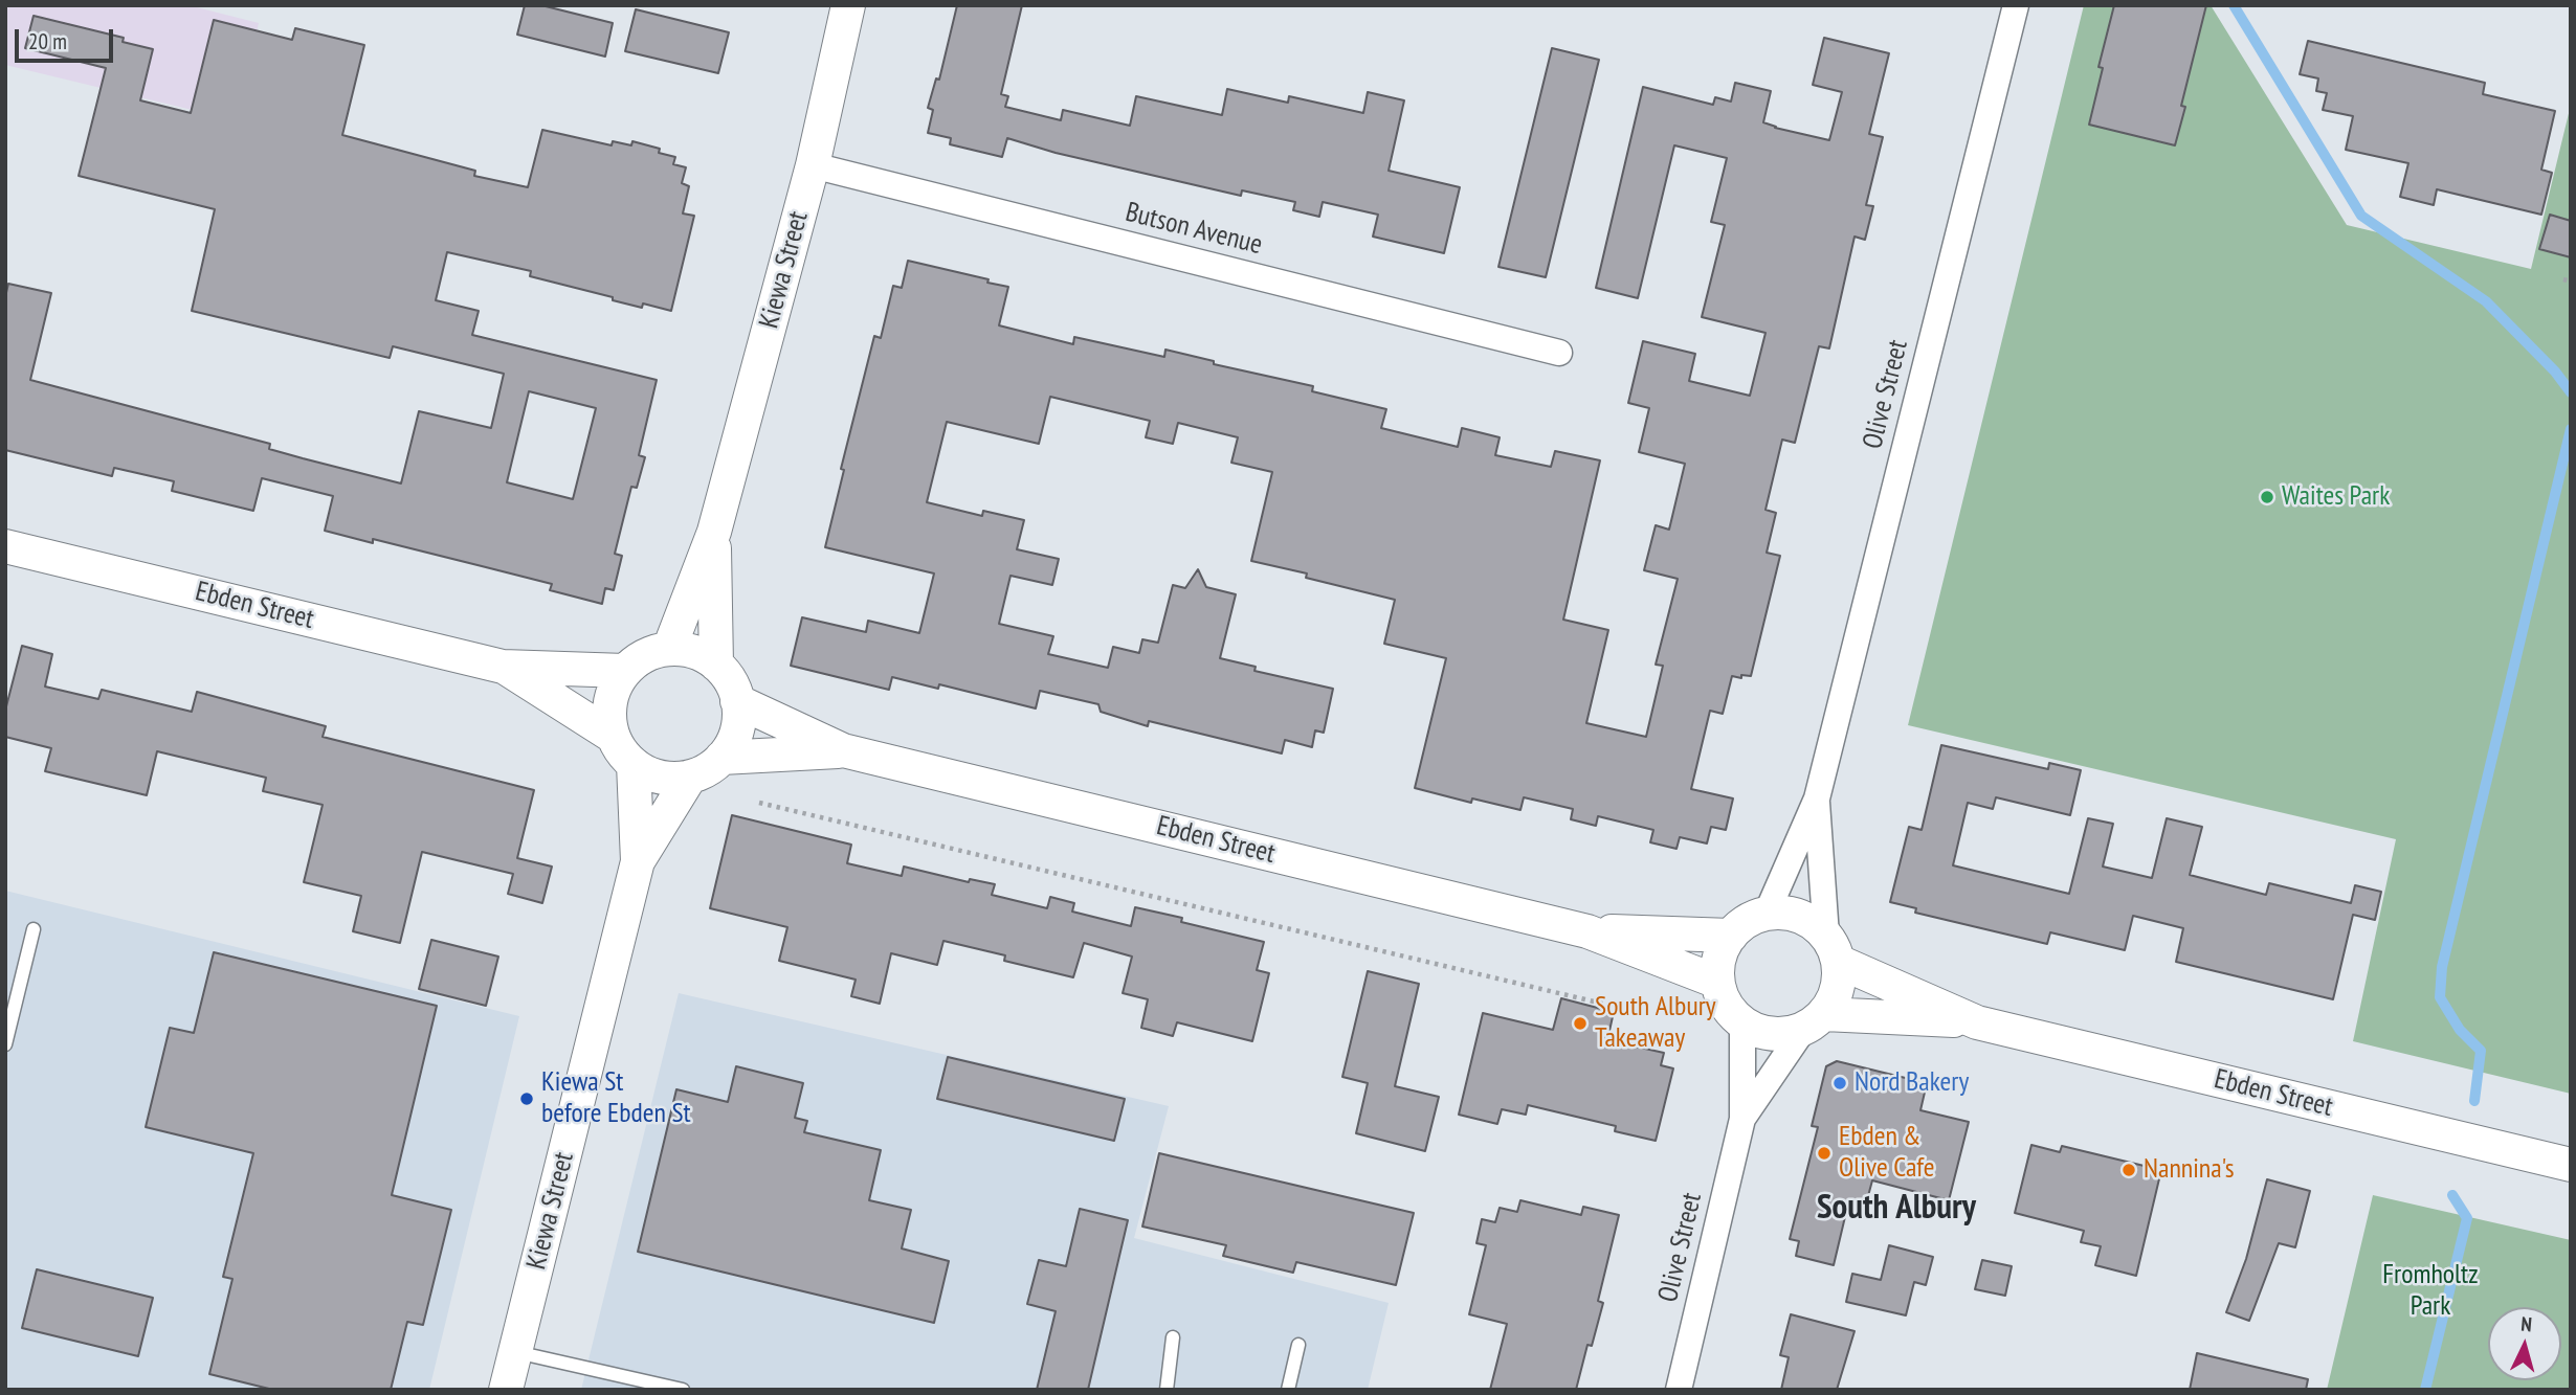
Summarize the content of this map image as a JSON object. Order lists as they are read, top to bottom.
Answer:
{
  "streets": {
    "street": [
      "Butson Avenue",
      "Kiewa Street",
      "Olive Street",
      "Ebden Street"
    ]
  },
  "crossings": [
    ["Butson Avenue", "Kiewa Street"],
    ["Kiewa Street", "Ebden Street"],
    ["Olive Street", "Ebden Street"]
  ],
  "districts": ["South Albury"],
  "parks": ["Fromholtz Park"],
  "places": [
    "Waites Park",
    "South Albury Takeaway",
    "Nord Bakery",
    "Kiewa St before Ebden St",
    "Ebden & Olive Cafe",
    "Nannina's"
  ],
  "scale_bar": "20 m",
  "north": "top"
}
